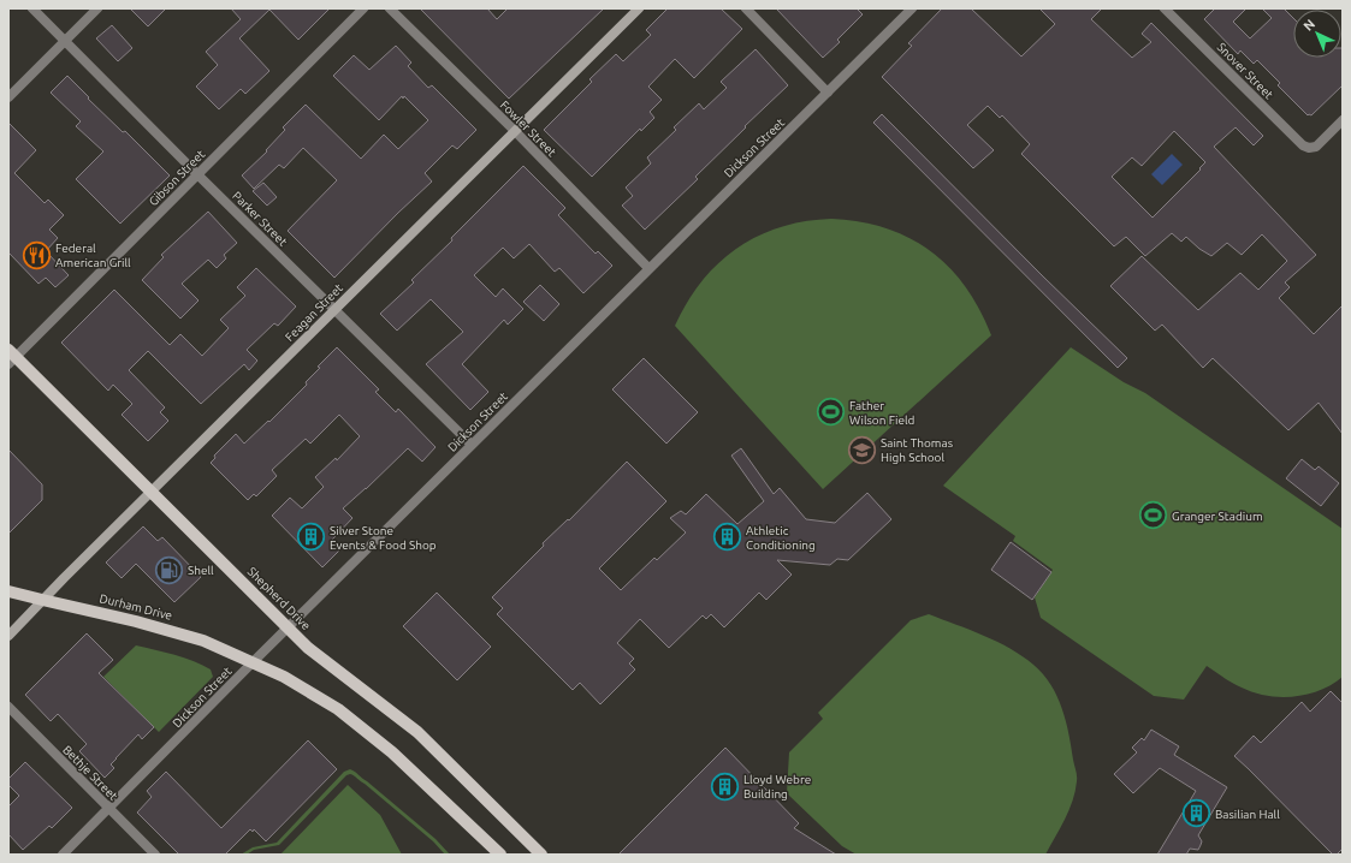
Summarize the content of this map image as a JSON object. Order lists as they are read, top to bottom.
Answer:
{
  "streets": {
    "main road": ["Shepherd Drive", "Durham Drive"],
    "street": [
      "Snover Street",
      "Fowler Street",
      "Dickson Street",
      "Gibson Street",
      "Parker Street",
      "Feagan Street",
      "Bethje Street"
    ]
  },
  "crossings": [
    ["Fowler Street", "Dickson Street"],
    ["Fowler Street", "Feagan Street"],
    ["Dickson Street", "Parker Street"],
    ["Dickson Street", "Shepherd Drive"],
    ["Dickson Street", "Durham Drive"],
    ["Dickson Street", "Bethje Street"],
    ["Gibson Street", "Parker Street"],
    ["Gibson Street", "Shepherd Drive"],
    ["Parker Street", "Feagan Street"],
    ["Feagan Street", "Shepherd Drive"],
    ["Feagan Street", "Durham Drive"]
  ],
  "places": {
    "restaurant": ["Federal American Grill"],
    "sports": ["Father Wilson Field", "Granger Stadium"],
    "school or university": ["Saint Thomas High School"],
    "building": [
      "Silver Stone Events & Food Shop",
      "Athletic Conditioning",
      "Lloyd Webre Building",
      "Basilian Hall"
    ],
    "fuel station": ["Shell"]
  },
  "north": "top left"
}
